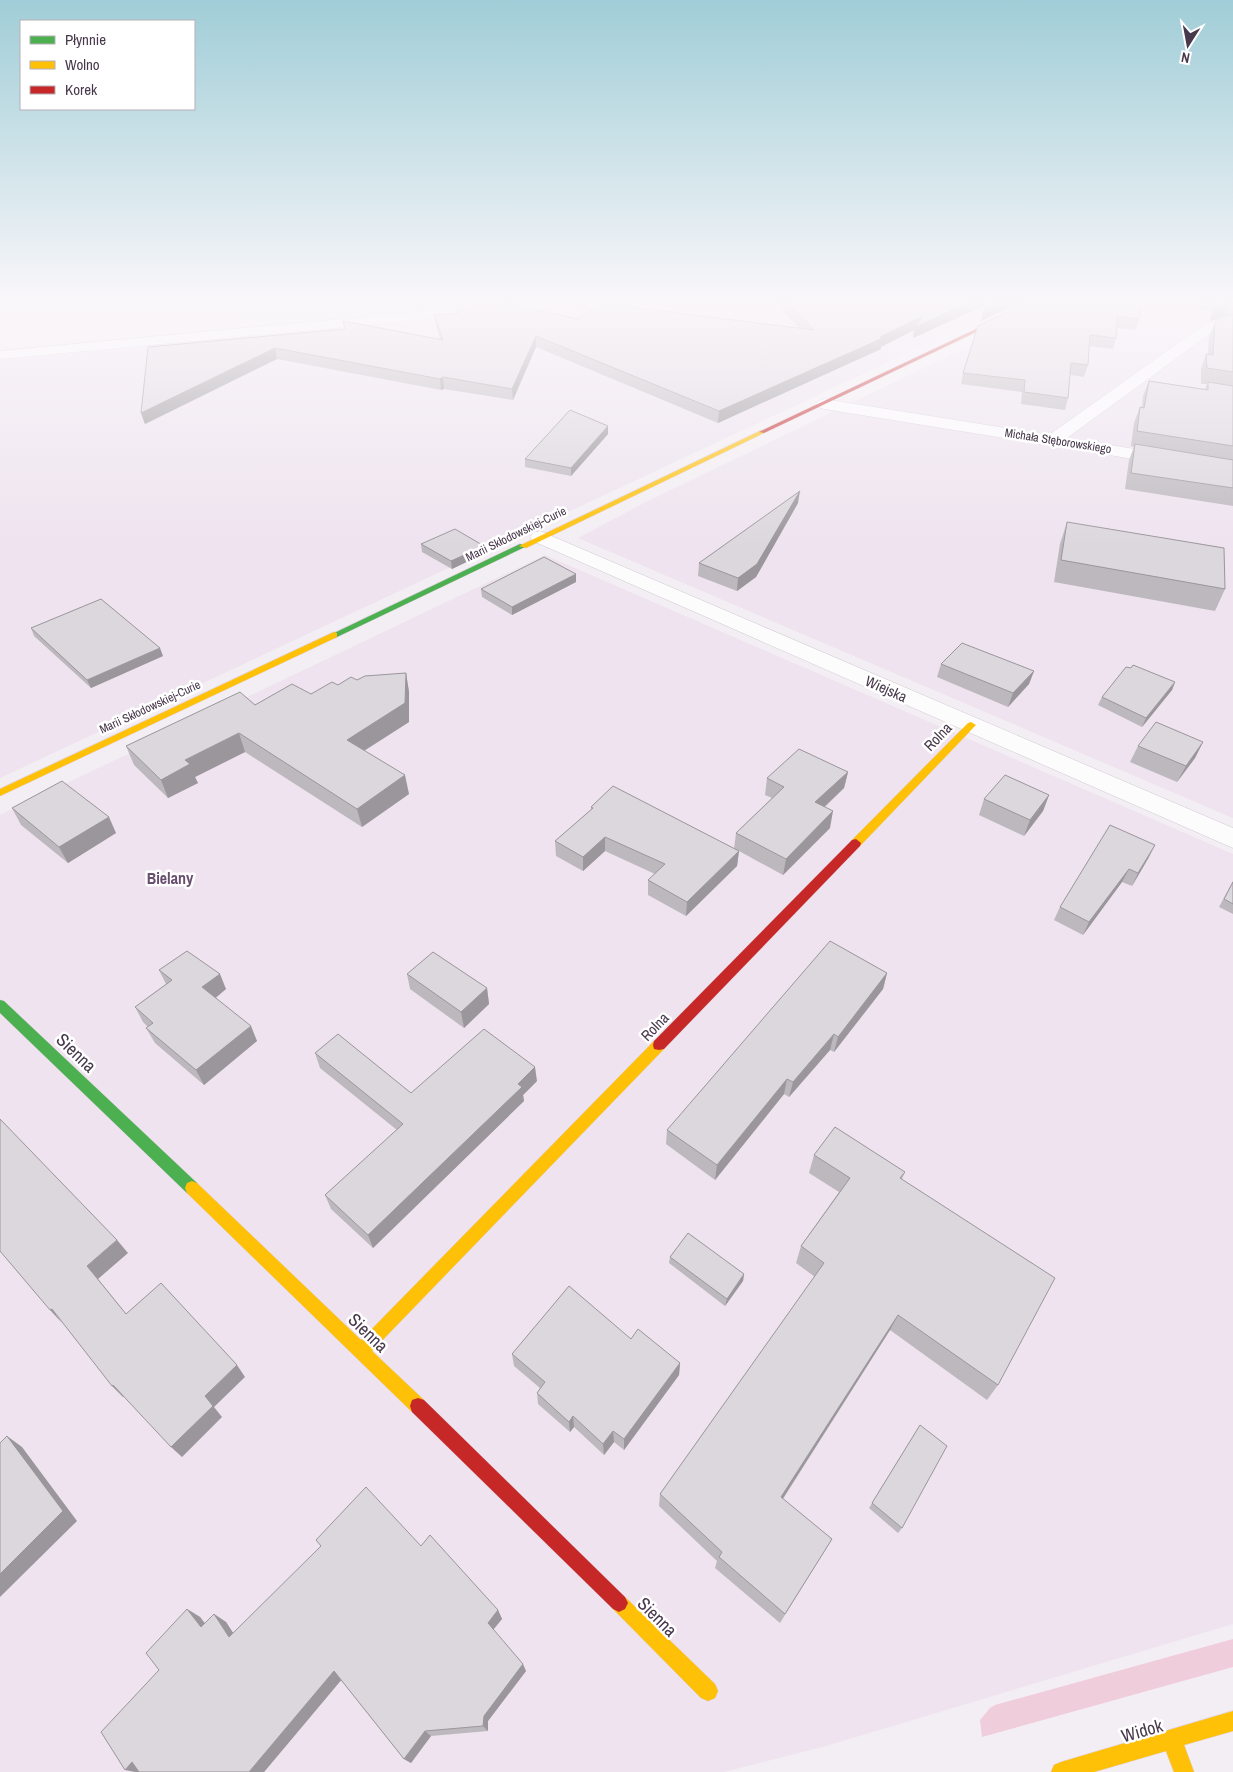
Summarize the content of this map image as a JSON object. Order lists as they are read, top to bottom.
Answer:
{
  "streets": {
    "street": [
      "Michała Stęborowskiego",
      "Marii Skłodowskiej-Curie",
      "Wiejska",
      "Rolna",
      "Sienna",
      "Widok"
    ]
  },
  "crossings": [
    ["Michała Stęborowskiego", "Marii Skłodowskiej-Curie"],
    ["Marii Skłodowskiej-Curie", "Wiejska"],
    ["Wiejska", "Rolna"],
    ["Rolna", "Sienna"]
  ],
  "districts": ["Bielany"],
  "legend": ["Płynnie", "Wolno", "Korek"],
  "north": "bottom"
}
